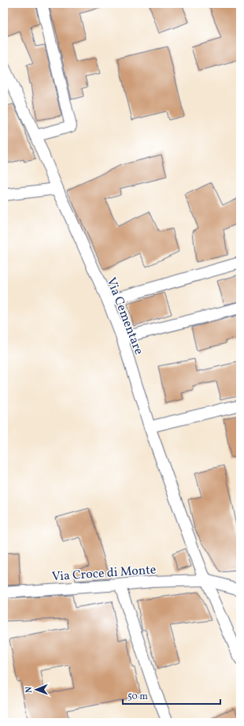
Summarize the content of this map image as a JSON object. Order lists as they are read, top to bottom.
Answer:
{
  "streets": {
    "street": ["Via Cementare", "Via Croce di Monte"]
  },
  "crossings": [
    ["Via Cementare", "Via Croce di Monte"]
  ],
  "scale_bar": "50 m",
  "north": "left"
}
